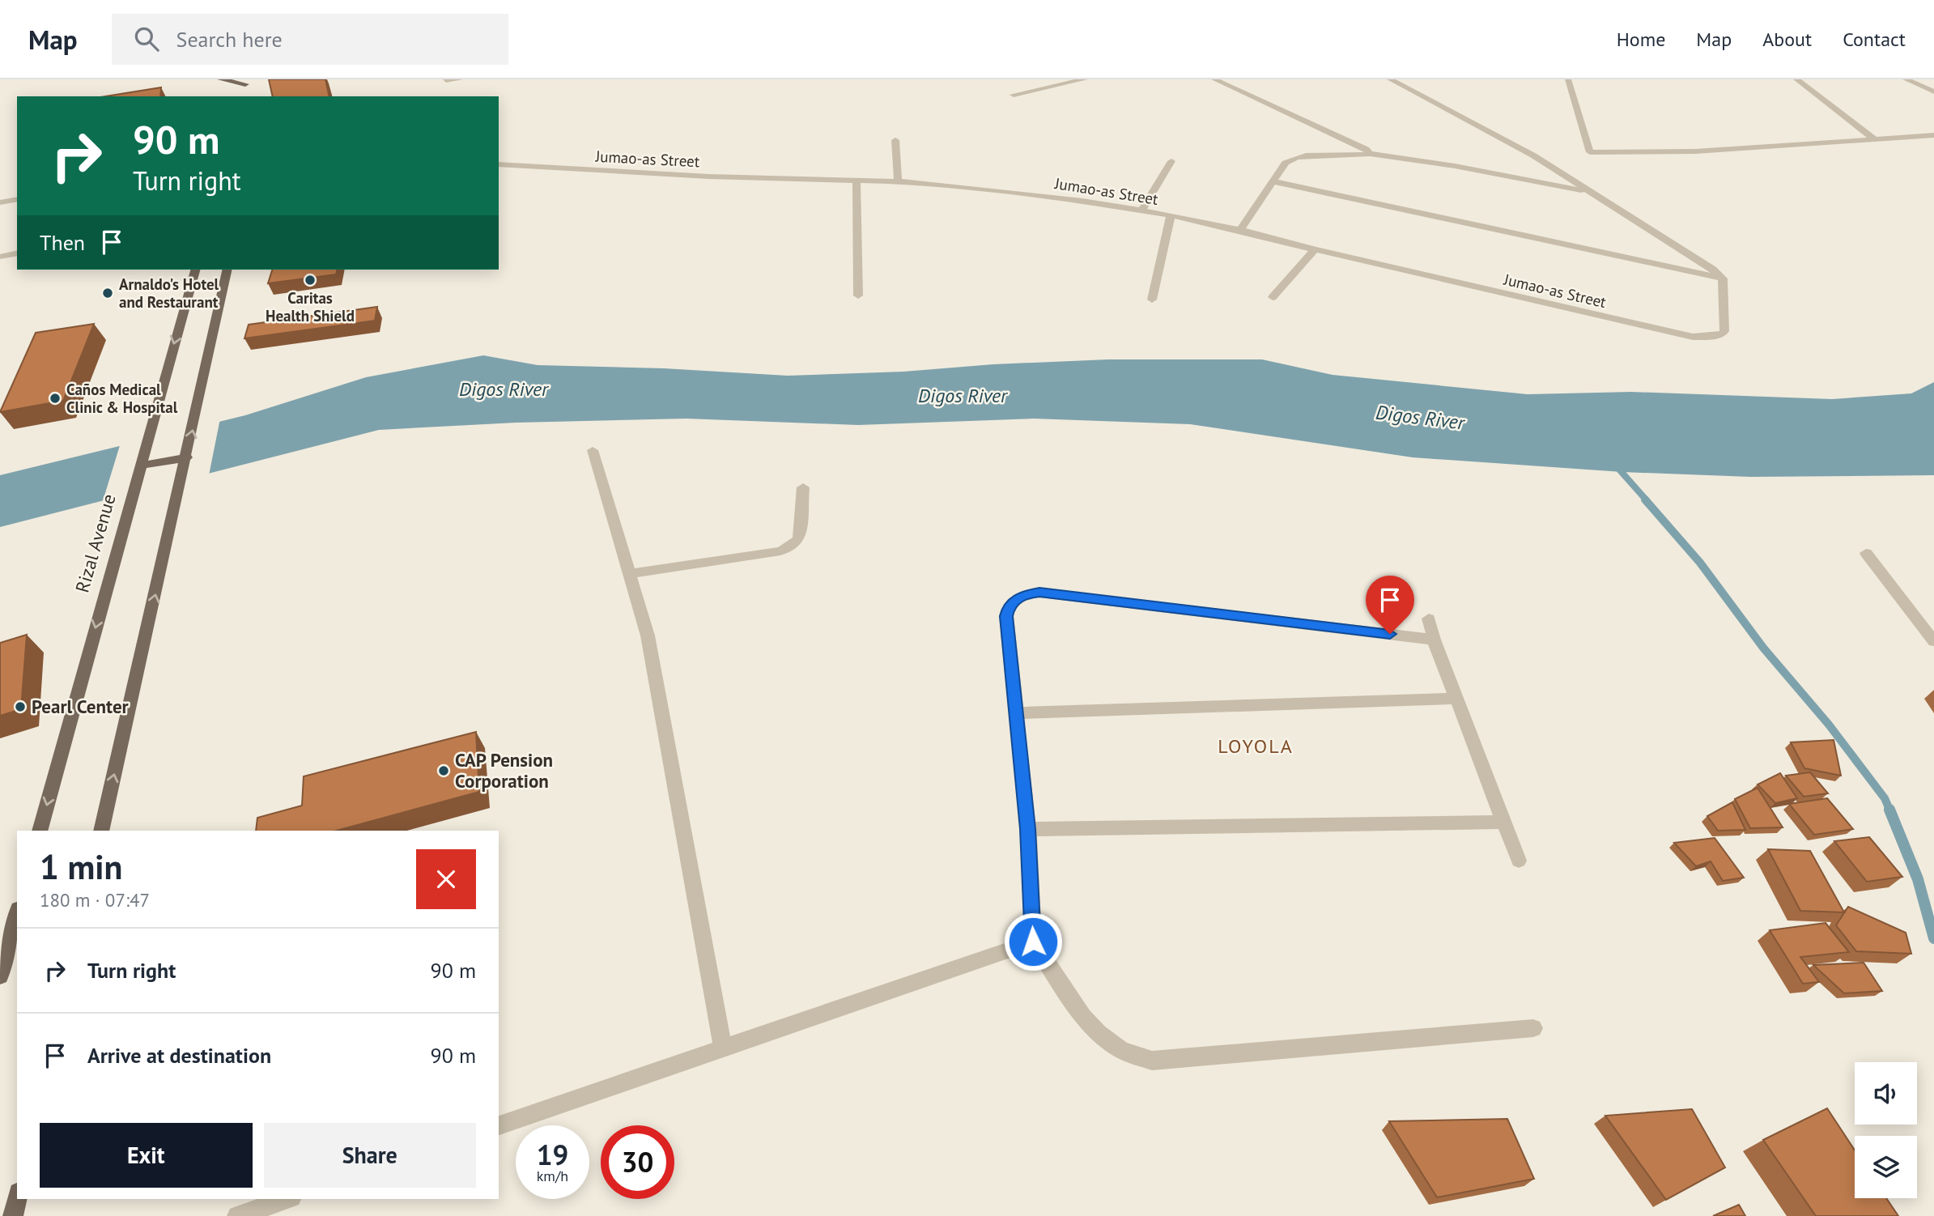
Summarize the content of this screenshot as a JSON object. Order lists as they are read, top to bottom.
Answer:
{
  "streets": {
    "main road": ["Rizal Avenue"],
    "street": ["Jumao-as Street"]
  },
  "districts": ["LOYOLA"],
  "water": ["Digos River"],
  "places": [
    "Caritas Health Shield",
    "Arnaldo's Hotel and Restaurant",
    "Caños Medical Clinic & Hospital",
    "Pearl Center",
    "CAP Pension Corporation"
  ],
  "page": {
    "header": "Map",
    "search": "Search here",
    "nav": [
      "Home",
      "Map",
      "About",
      "Contact"
    ],
    "turn": ["90 m", "Turn right"],
    "then": "Then",
    "heading": ["1 min", "180 m · 07:47"],
    "list": [
      {
        "name": "Turn right",
        "value": "90 m"
      },
      {
        "name": "Arrive at destination",
        "value": "90 m"
      }
    ],
    "buttons": ["Exit", "Share"],
    "speed": "19 km/h",
    "limit": "30"
  }
}
